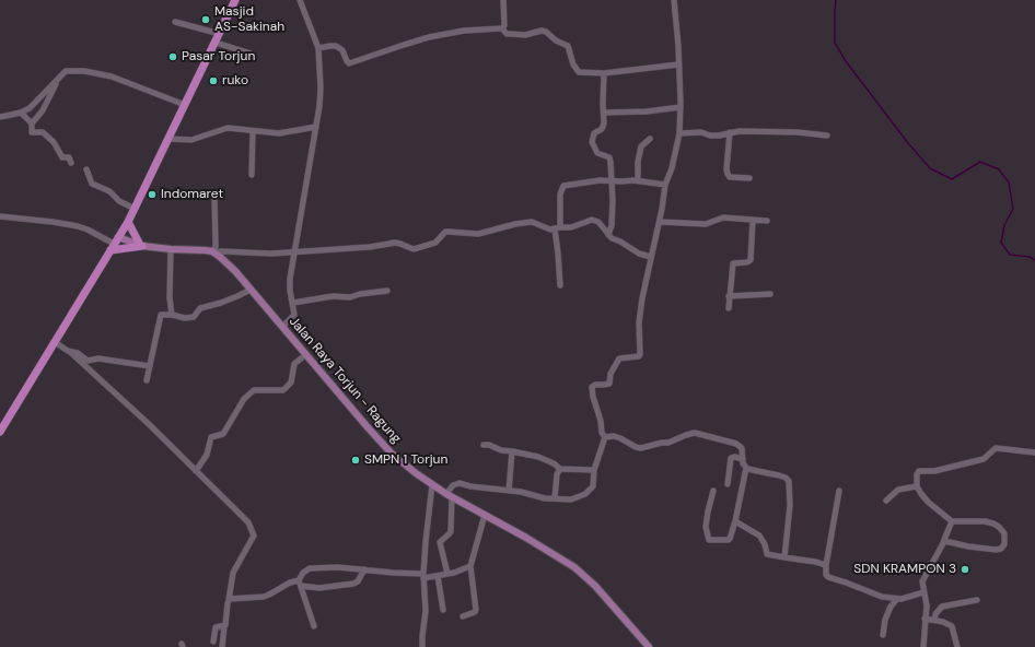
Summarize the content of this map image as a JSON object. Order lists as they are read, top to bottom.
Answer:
{
  "streets": {
    "main road": ["Jalan Raya Torjun - Ragung"]
  },
  "places": [
    "Masjid AS-Sakinah",
    "Pasar Torjun",
    "ruko",
    "Indomaret",
    "SMPN 1 Torjun",
    "SDN KRAMPON 3"
  ]
}
